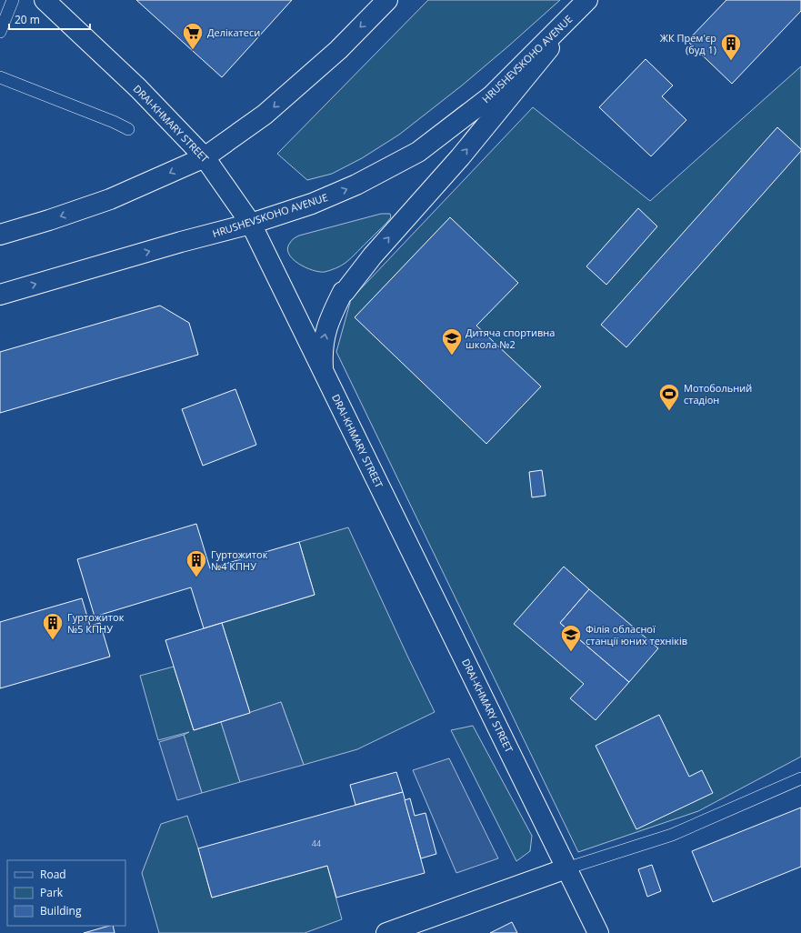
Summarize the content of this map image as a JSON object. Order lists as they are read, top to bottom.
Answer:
{
  "streets": {
    "street": ["HRUSHEVSKOHO AVENUE", "DRAI-KHMARY STREET"]
  },
  "crossings": [
    ["HRUSHEVSKOHO AVENUE", "DRAI-KHMARY STREET"]
  ],
  "places": {
    "supermarket": ["Делікатеси"],
    "building": ["ЖК Прем'єр (буд 1)", "Гуртожиток №4 КПНУ", "Гуртожиток №5 КПНУ"],
    "school or university": ["Дитяча спортивна школа №2", "Філія обласної станції юних техніків"],
    "sports": ["Мотобольний стадіон"]
  },
  "house_numbers": ["44"],
  "legend": ["Road", "Park", "Building"],
  "scale_bar": "20 m"
}
